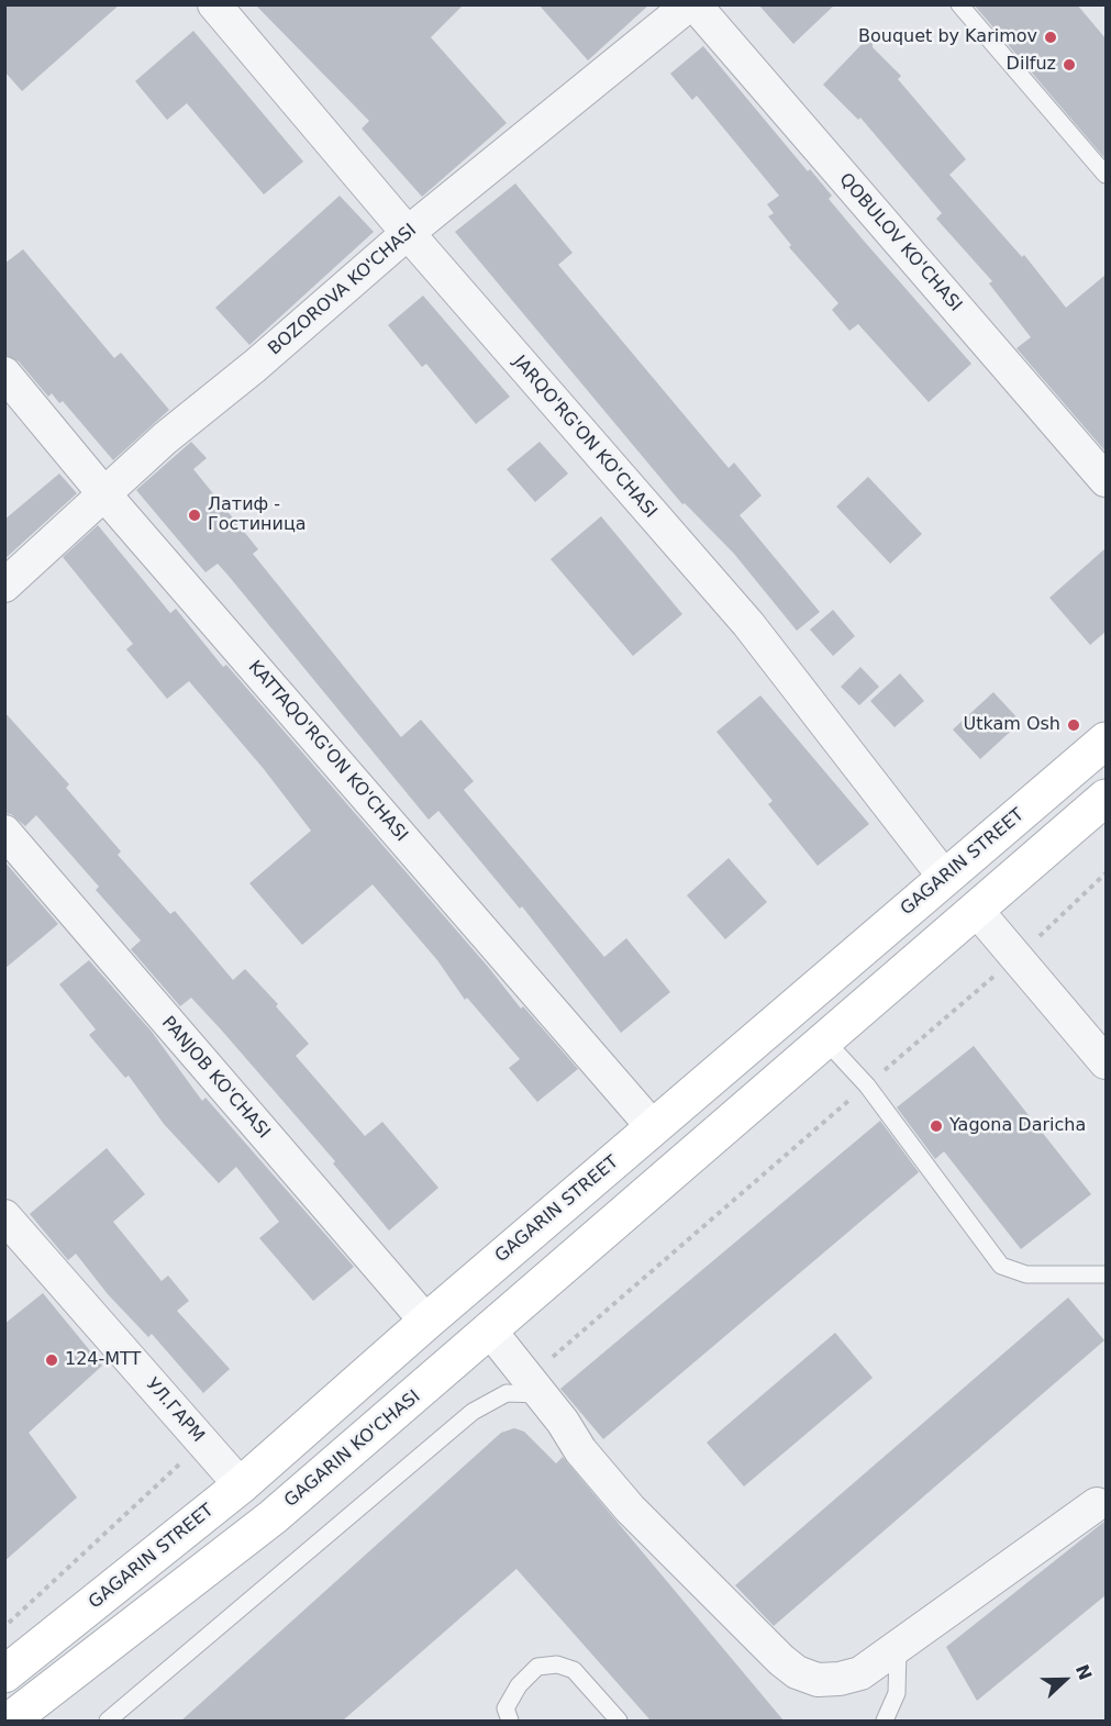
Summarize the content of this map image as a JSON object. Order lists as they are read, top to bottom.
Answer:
{
  "streets": {
    "main road": ["GAGARIN STREET", "GAGARIN KO'CHASI"],
    "street": [
      "QOBULOV KO'CHASI",
      "BOZOROVA KO'CHASI",
      "JARQO'RG'ON KO'CHASI",
      "KATTAQO'RG'ON KO'CHASI",
      "PANJOB KO'CHASI",
      "УЛ.ГАРМ"
    ]
  },
  "crossings": [
    ["BOZOROVA KO'CHASI", "JARQO'RG'ON KO'CHASI"],
    ["BOZOROVA KO'CHASI", "KATTAQO'RG'ON KO'CHASI"],
    ["JARQO'RG'ON KO'CHASI", "GAGARIN STREET"],
    ["KATTAQO'RG'ON KO'CHASI", "GAGARIN STREET"],
    ["GAGARIN STREET", "PANJOB KO'CHASI"],
    ["GAGARIN STREET", "УЛ.ГАРМ"]
  ],
  "places": [
    "Bouquet by Karimov",
    "Dilfuz",
    "Латиф - Гостиница",
    "Utkam Osh",
    "Yagona Daricha",
    "124-MTT"
  ],
  "north": "right"
}
